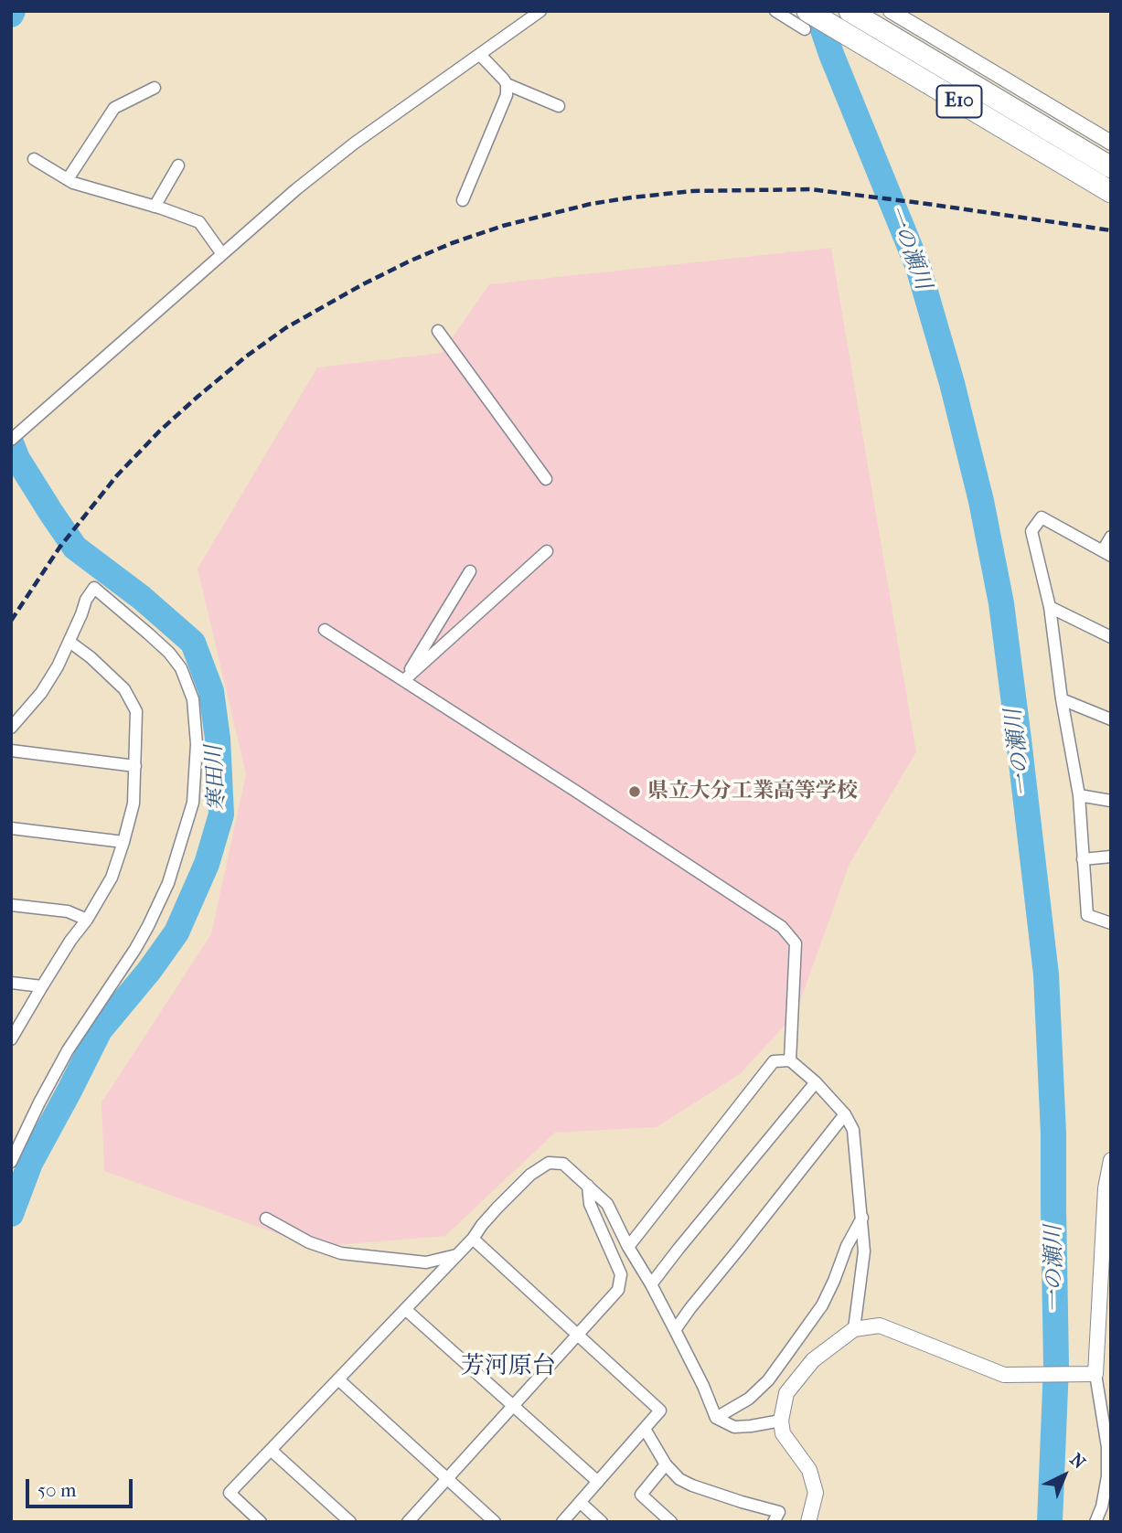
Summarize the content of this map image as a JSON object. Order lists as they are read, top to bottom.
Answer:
{
  "streets": {
    "highway": ["E10"]
  },
  "districts": ["芳河原台"],
  "water": ["一の瀬川", "寒田川"],
  "places": ["県立大分工業高等学校"],
  "scale_bar": "50 m",
  "north": "top right"
}
